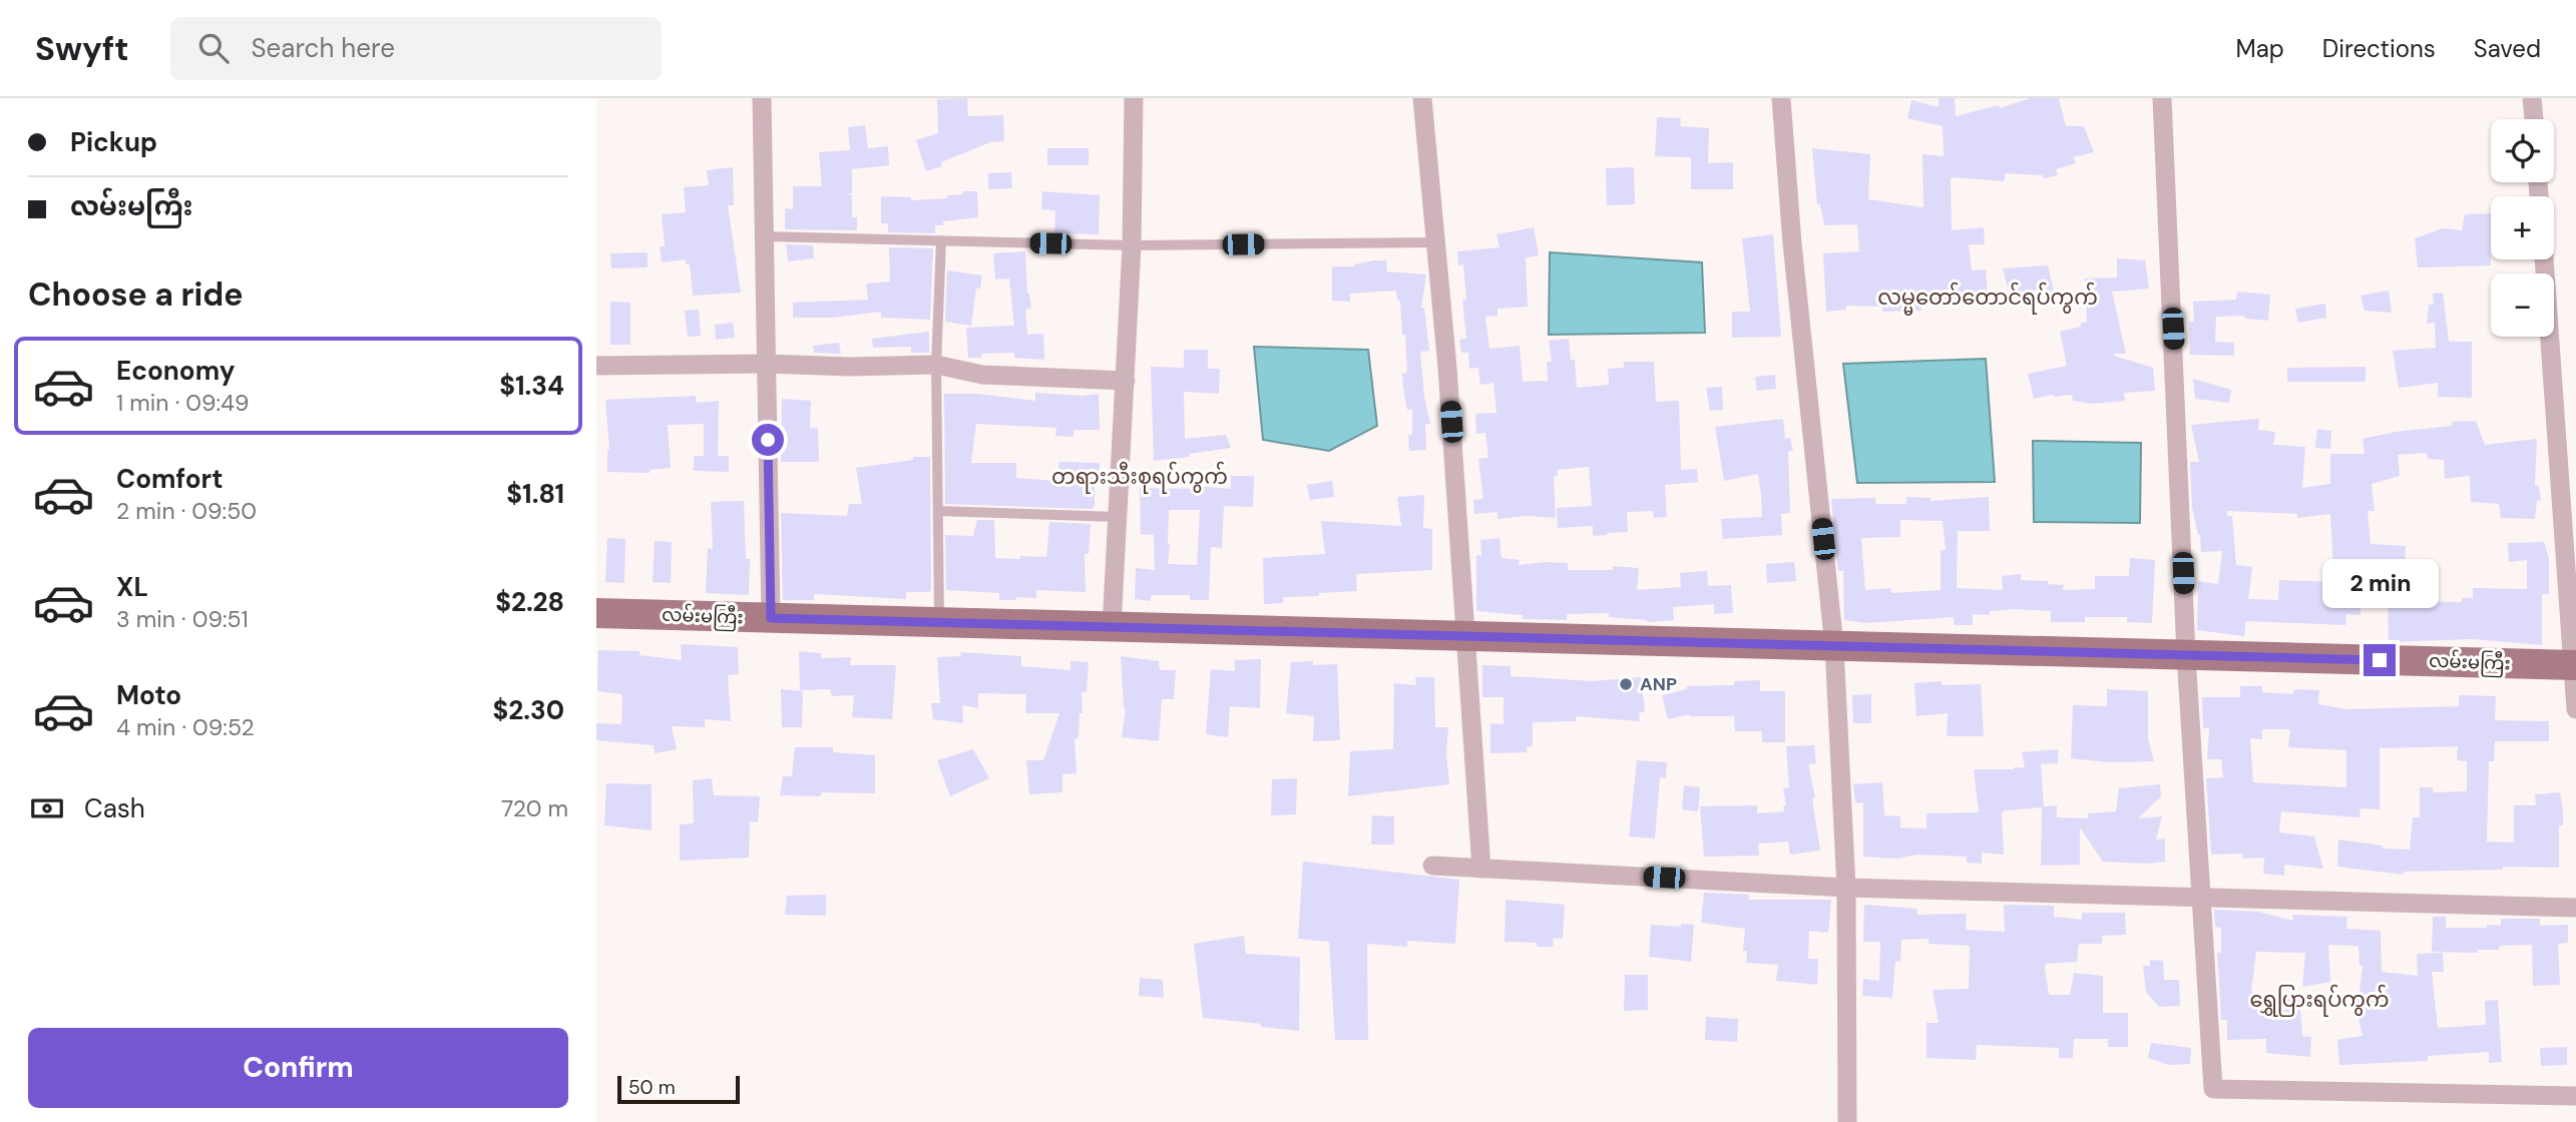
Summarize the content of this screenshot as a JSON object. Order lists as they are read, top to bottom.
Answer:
{
  "streets": {
    "main road": ["လမ်းမကြီး"]
  },
  "districts": ["လမ္မတော်တောင်ရပ်ကွက်", "တရားသီးစုရပ်ကွက်", "ရွှေပြားရပ်ကွက်"],
  "places": ["ANP"],
  "scale_bar": "50 m",
  "page": {
    "header": "Swyft",
    "search": "Search here",
    "nav": ["Map", "Directions", "Saved"],
    "banner": ["Pickup", "လမ်းမကြီး"],
    "map_buttons": ["+", "−"],
    "heading": "Choose a ride",
    "list": [
      {
        "name": "Economy",
        "note": "1 min · 09:49",
        "value": "$1.34"
      },
      {
        "name": "Comfort",
        "note": "2 min · 09:50",
        "value": "$1.81"
      },
      {
        "name": "XL",
        "note": "3 min · 09:51",
        "value": "$2.28"
      },
      {
        "name": "Moto",
        "note": "4 min · 09:52",
        "value": "$2.30"
      }
    ],
    "bubble": "2 min",
    "pay": ["Cash", "720 m"],
    "buttons": "Confirm",
    "scale": "50 m"
  }
}
